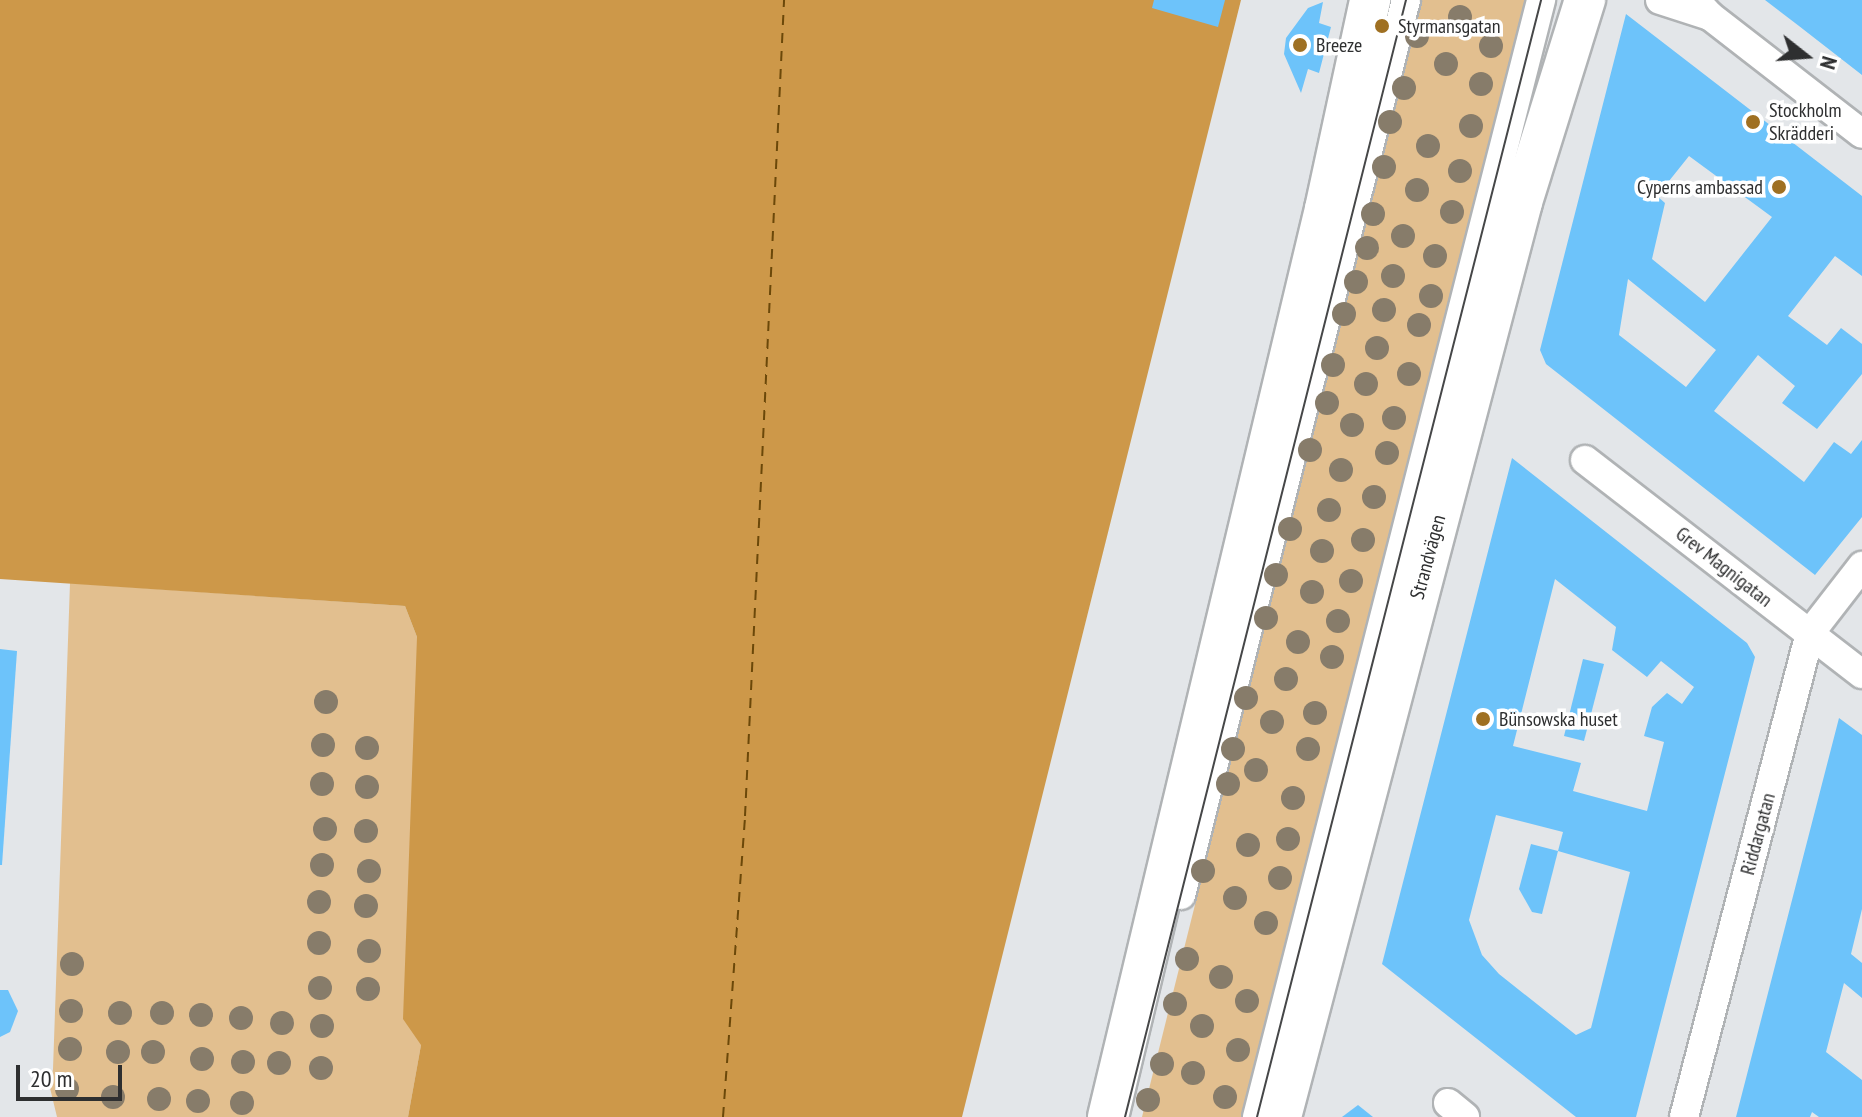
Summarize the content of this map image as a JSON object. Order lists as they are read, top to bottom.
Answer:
{
  "streets": {
    "street": ["Strandvägen", "Grev Magnigatan", "Riddargatan"]
  },
  "crossings": [
    ["Grev Magnigatan", "Riddargatan"]
  ],
  "places": [
    "Styrmansgatan",
    "Breeze",
    "Stockholm Skrädderi",
    "Cyperns ambassad",
    "Bünsowska huset"
  ],
  "scale_bar": "20 m",
  "north": "right"
}
